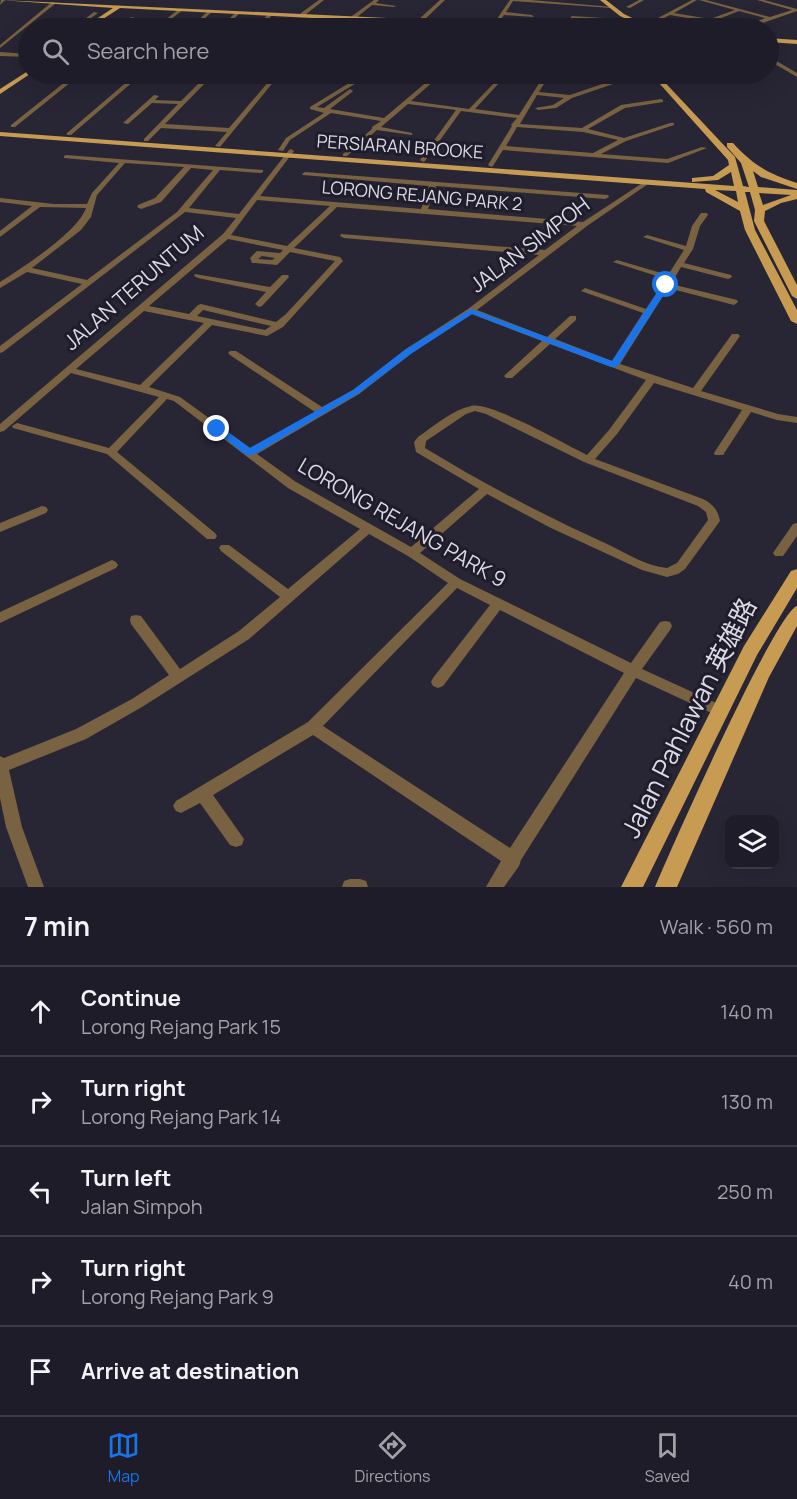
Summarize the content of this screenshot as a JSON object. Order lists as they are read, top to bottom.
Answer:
{
  "streets": {
    "main road": ["PERSIARAN BROOKE", "Jalan Pahlawan 英雄路"],
    "street": [
      "LORONG REJANG PARK 2",
      "JALAN SIMPOH",
      "JALAN TERUNTUM",
      "LORONG REJANG PARK 9"
    ]
  },
  "crossings": [
    ["PERSIARAN BROOKE", "JALAN SIMPOH"],
    ["PERSIARAN BROOKE", "JALAN TERUNTUM"],
    ["LORONG REJANG PARK 2", "JALAN SIMPOH"],
    ["LORONG REJANG PARK 2", "JALAN TERUNTUM"],
    ["JALAN SIMPOH", "LORONG REJANG PARK 9"],
    ["JALAN TERUNTUM", "LORONG REJANG PARK 9"],
    ["LORONG REJANG PARK 9", "Jalan Pahlawan 英雄路"]
  ],
  "page": {
    "search": "Search here",
    "heading": ["7 min", "Walk · 560 m"],
    "list": [
      ["Continue", "Lorong Rejang Park 15", "140 m"],
      ["Turn right", "Lorong Rejang Park 14", "130 m"],
      ["Turn left", "Jalan Simpoh", "250 m"],
      ["Turn right", "Lorong Rejang Park 9", "40 m"],
      "Arrive at destination"
    ],
    "nav": ["Map", "Directions", "Saved"]
  }
}
